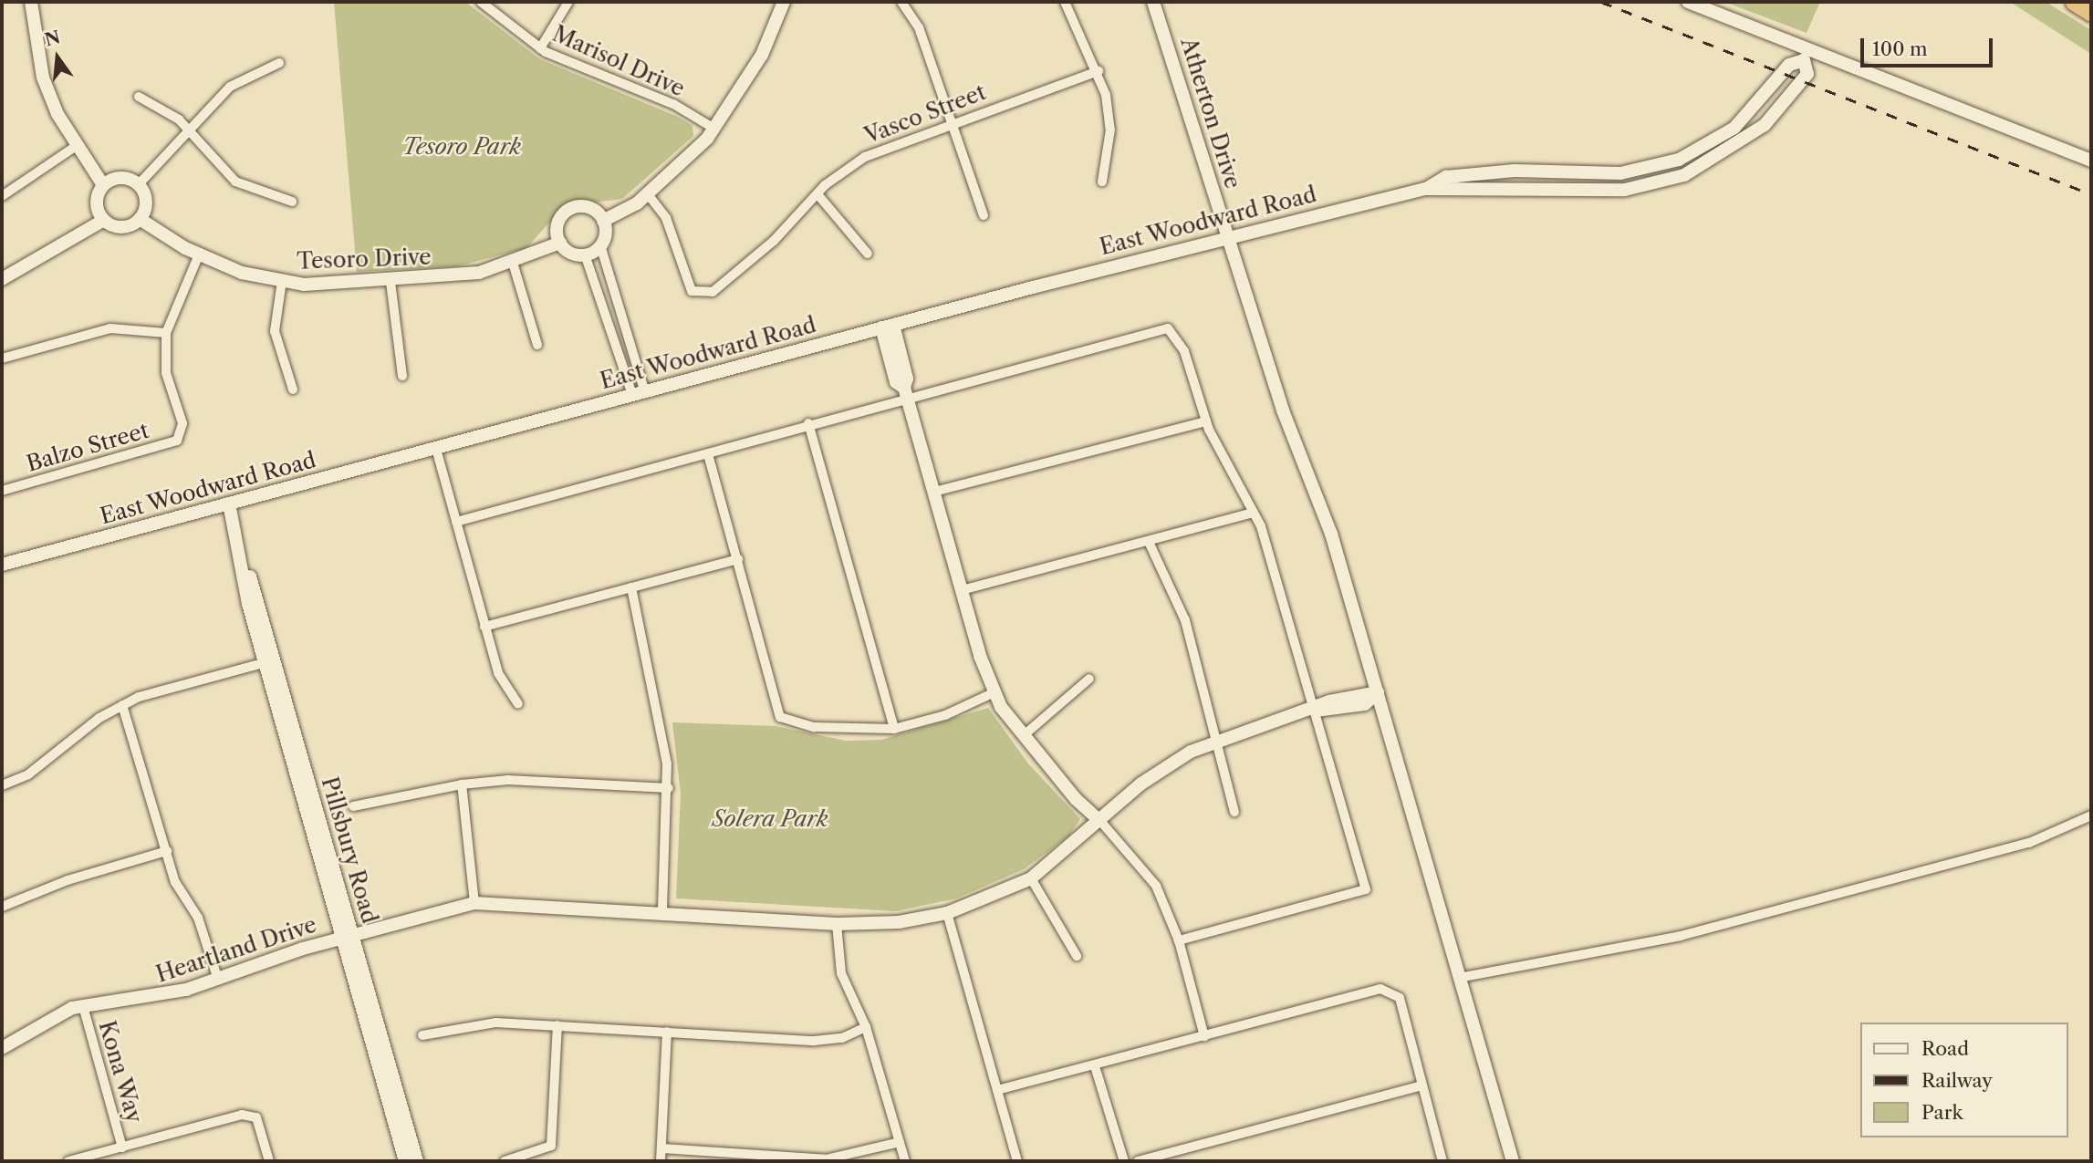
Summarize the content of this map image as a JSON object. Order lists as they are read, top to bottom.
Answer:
{
  "streets": {
    "street": [
      "Marisol Drive",
      "Atherton Drive",
      "Vasco Street",
      "East Woodward Road",
      "Tesoro Drive",
      "Balzo Street",
      "Pillsbury Road",
      "Heartland Drive",
      "Kona Way"
    ]
  },
  "crossings": [
    ["Atherton Drive", "East Woodward Road"],
    ["Atherton Drive", "Heartland Drive"],
    ["East Woodward Road", "Pillsbury Road"],
    ["Pillsbury Road", "Heartland Drive"],
    ["Heartland Drive", "Kona Way"]
  ],
  "parks": ["Tesoro Park", "Solera Park"],
  "legend": ["Road", "Railway", "Park"],
  "scale_bar": "100 m",
  "north": "top"
}
